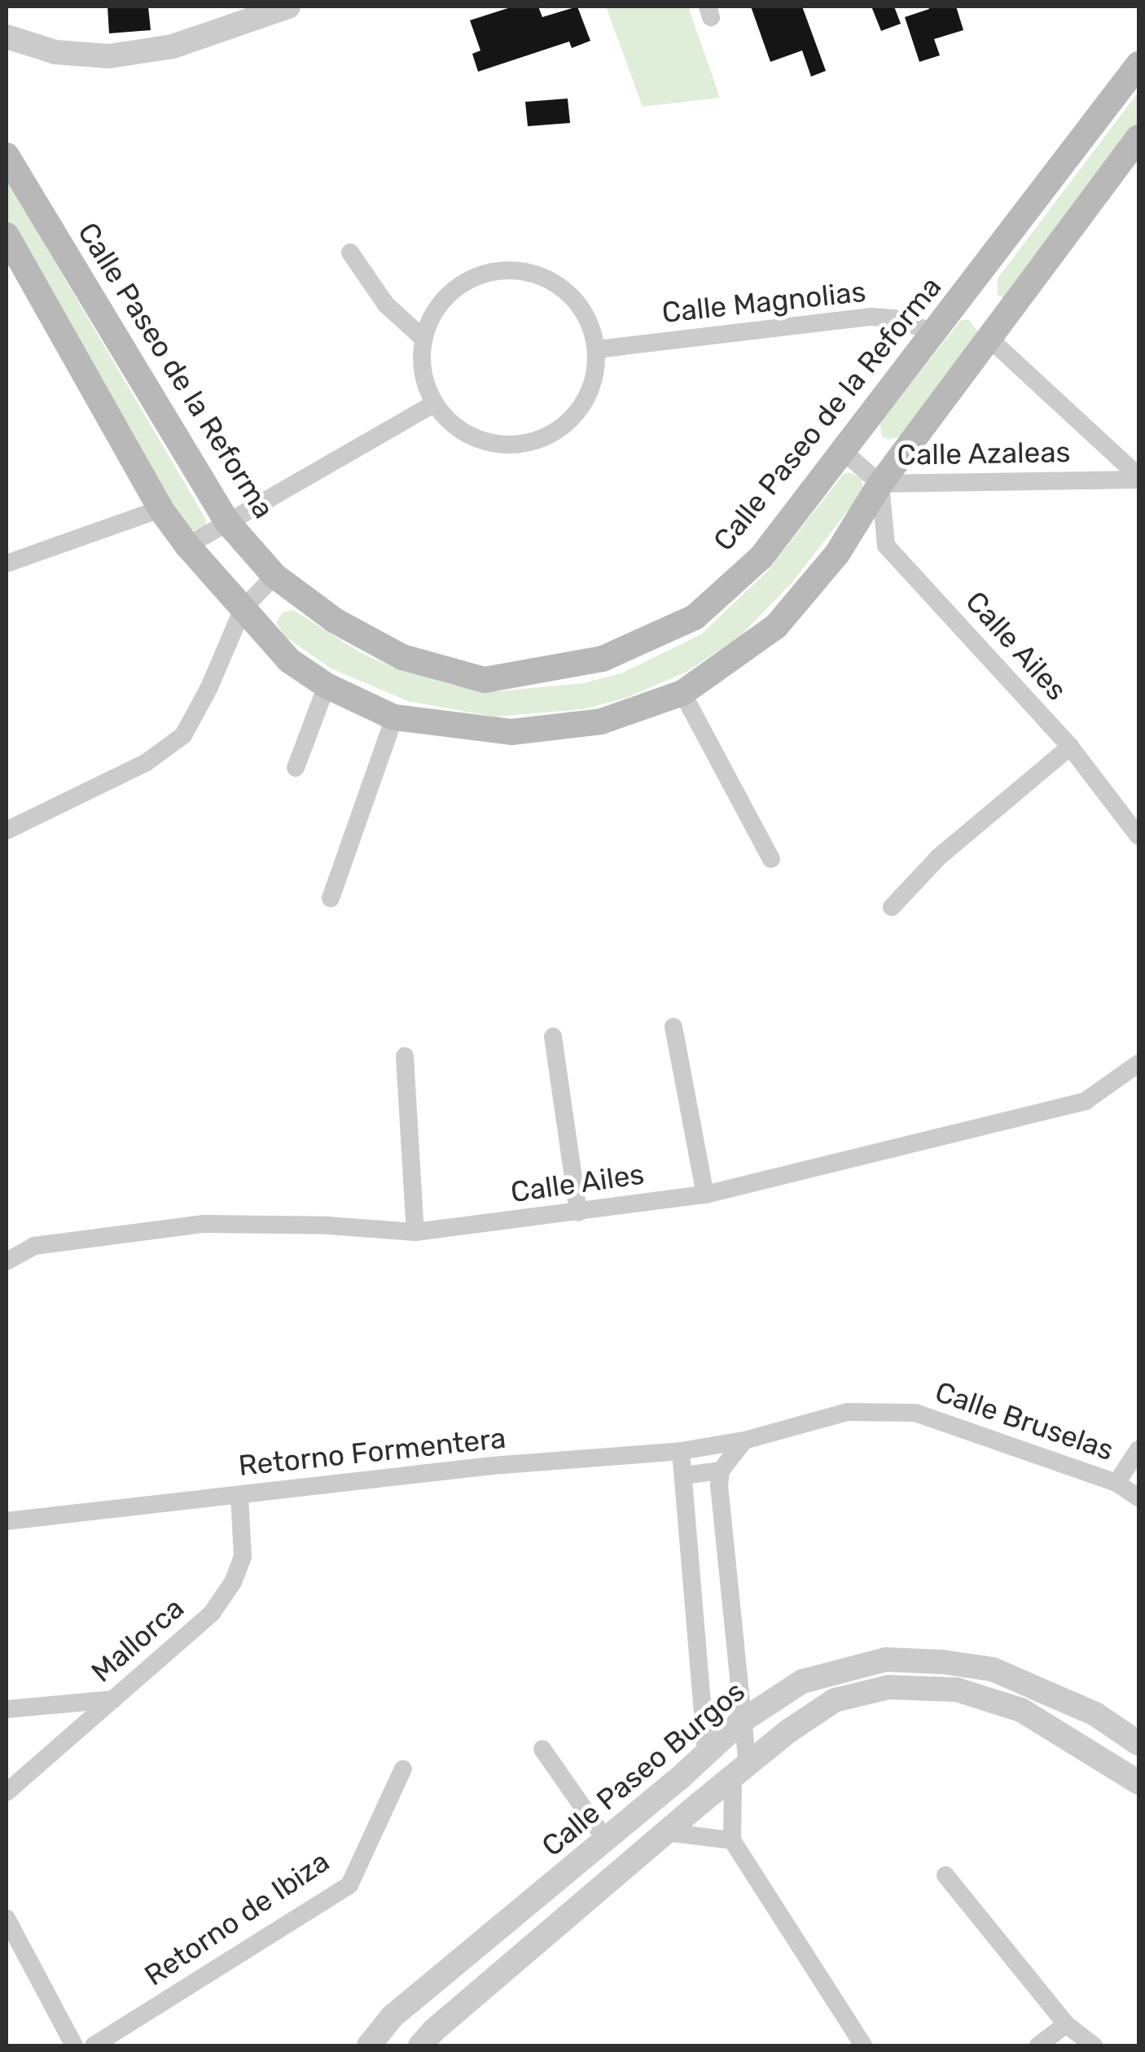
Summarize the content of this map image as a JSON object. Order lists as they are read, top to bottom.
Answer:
{
  "streets": {
    "main road": ["Calle Paseo de la Reforma"],
    "street": [
      "Calle Magnolias",
      "Calle Azaleas",
      "Calle Ailes",
      "Calle Bruselas",
      "Retorno Formentera",
      "Mallorca",
      "Calle Paseo Burgos",
      "Retorno de Ibiza"
    ]
  },
  "crossings": [
    ["Calle Magnolias", "Calle Paseo de la Reforma"],
    ["Calle Paseo de la Reforma", "Calle Azaleas"],
    ["Calle Azaleas", "Calle Ailes"],
    ["Calle Bruselas", "Retorno Formentera"],
    ["Retorno Formentera", "Mallorca"]
  ]
}
